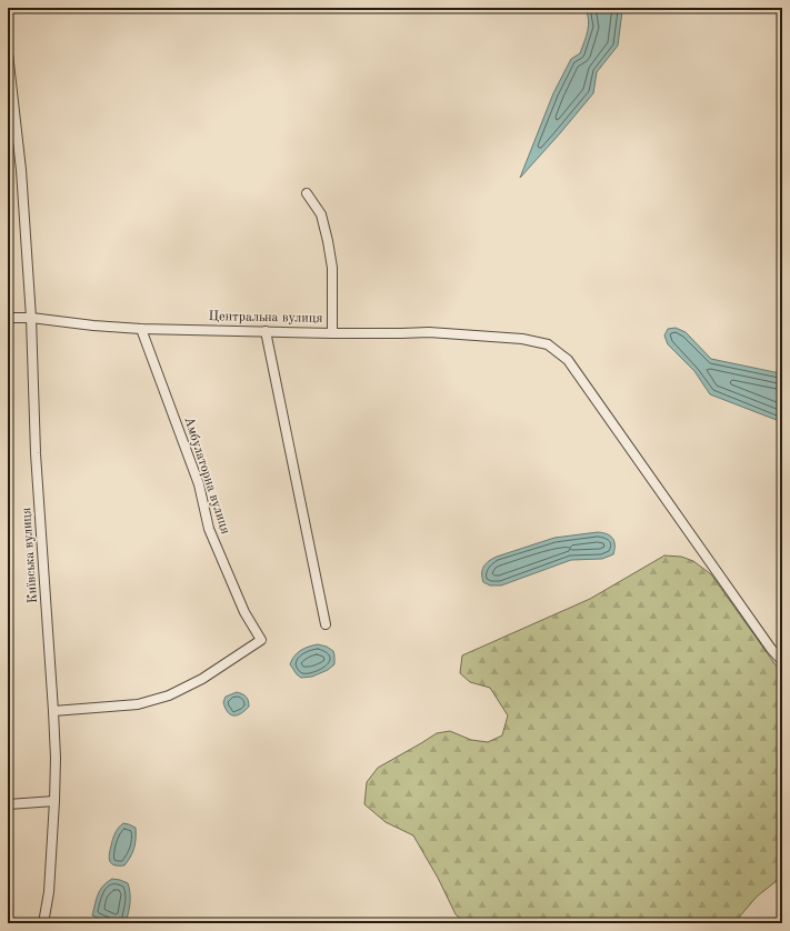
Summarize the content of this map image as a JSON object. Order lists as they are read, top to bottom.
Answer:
{
  "streets": {
    "street": ["Центральна вулиця", "Амбулаторна вулиця", "Київська вулиця"]
  },
  "crossings": [
    ["Центральна вулиця", "Амбулаторна вулиця"],
    ["Центральна вулиця", "Київська вулиця"],
    ["Амбулаторна вулиця", "Київська вулиця"]
  ]
}
